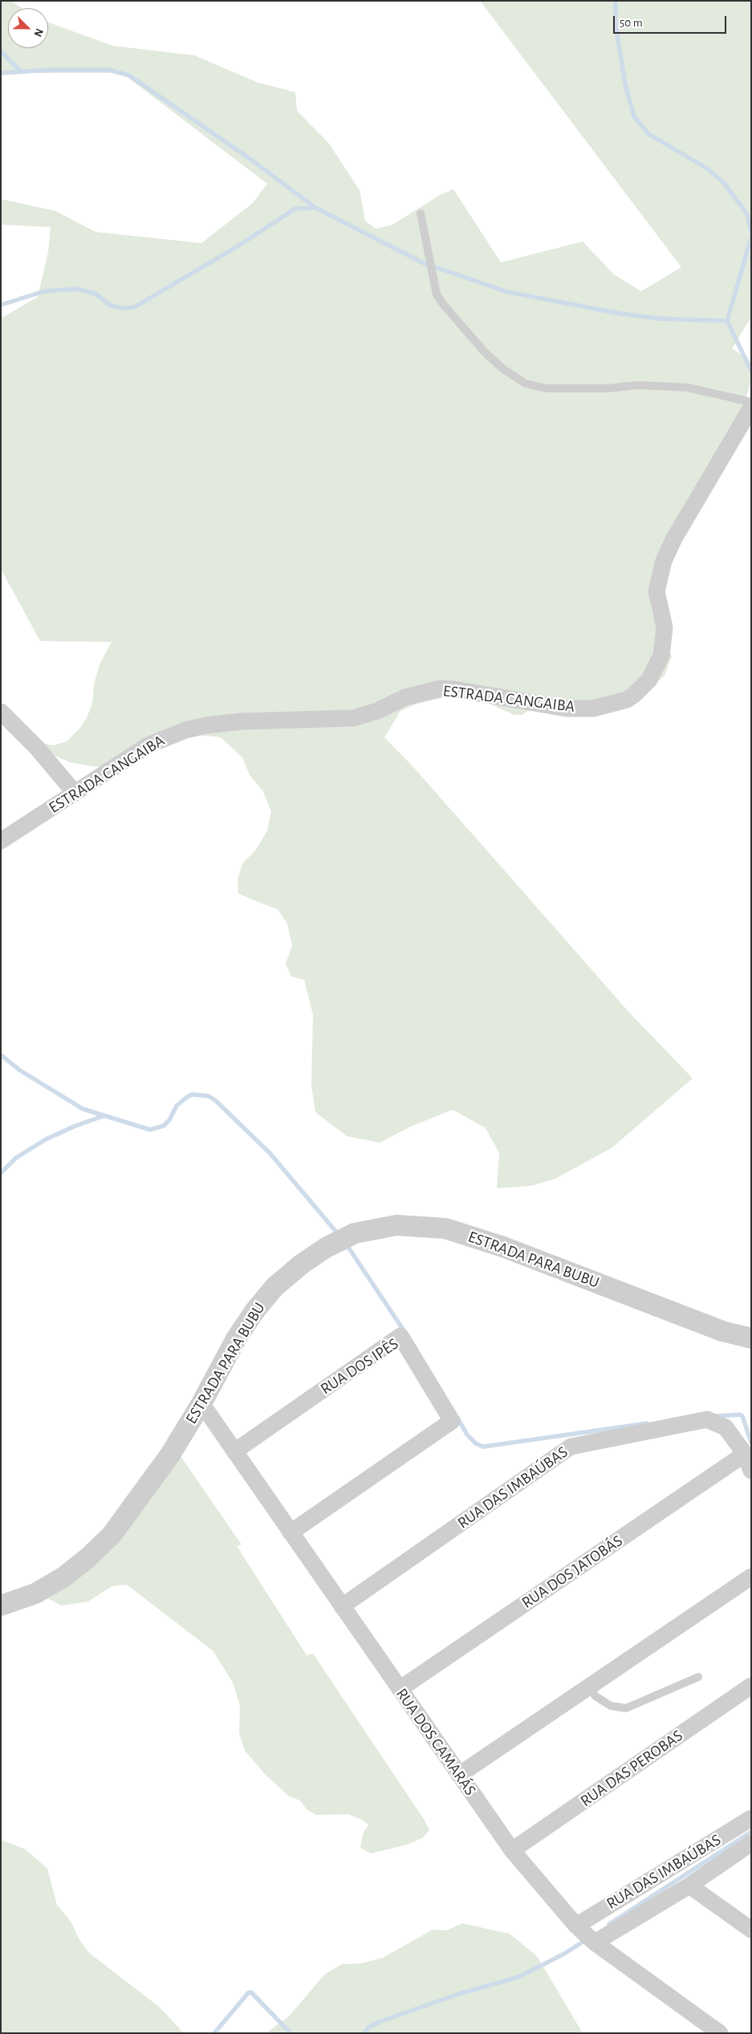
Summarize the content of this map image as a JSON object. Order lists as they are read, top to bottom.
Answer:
{
  "streets": {
    "street": [
      "ESTRADA CANGAIBA",
      "ESTRADA PARA BUBU",
      "RUA DOS IPÊS",
      "RUA DAS IMBAÚBAS",
      "RUA DOS JATOBÁS",
      "RUA DOS CAMARÁS",
      "RUA DAS PEROBAS"
    ]
  },
  "crossings": [
    ["ESTRADA PARA BUBU", "RUA DOS CAMARÁS"],
    ["RUA DOS IPÊS", "RUA DOS CAMARÁS"],
    ["RUA DAS IMBAÚBAS", "RUA DOS JATOBÁS"],
    ["RUA DAS IMBAÚBAS", "RUA DOS CAMARÁS"],
    ["RUA DOS JATOBÁS", "RUA DOS CAMARÁS"],
    ["RUA DOS CAMARÁS", "RUA DAS PEROBAS"]
  ],
  "scale_bar": "50 m",
  "north": "bottom right"
}
